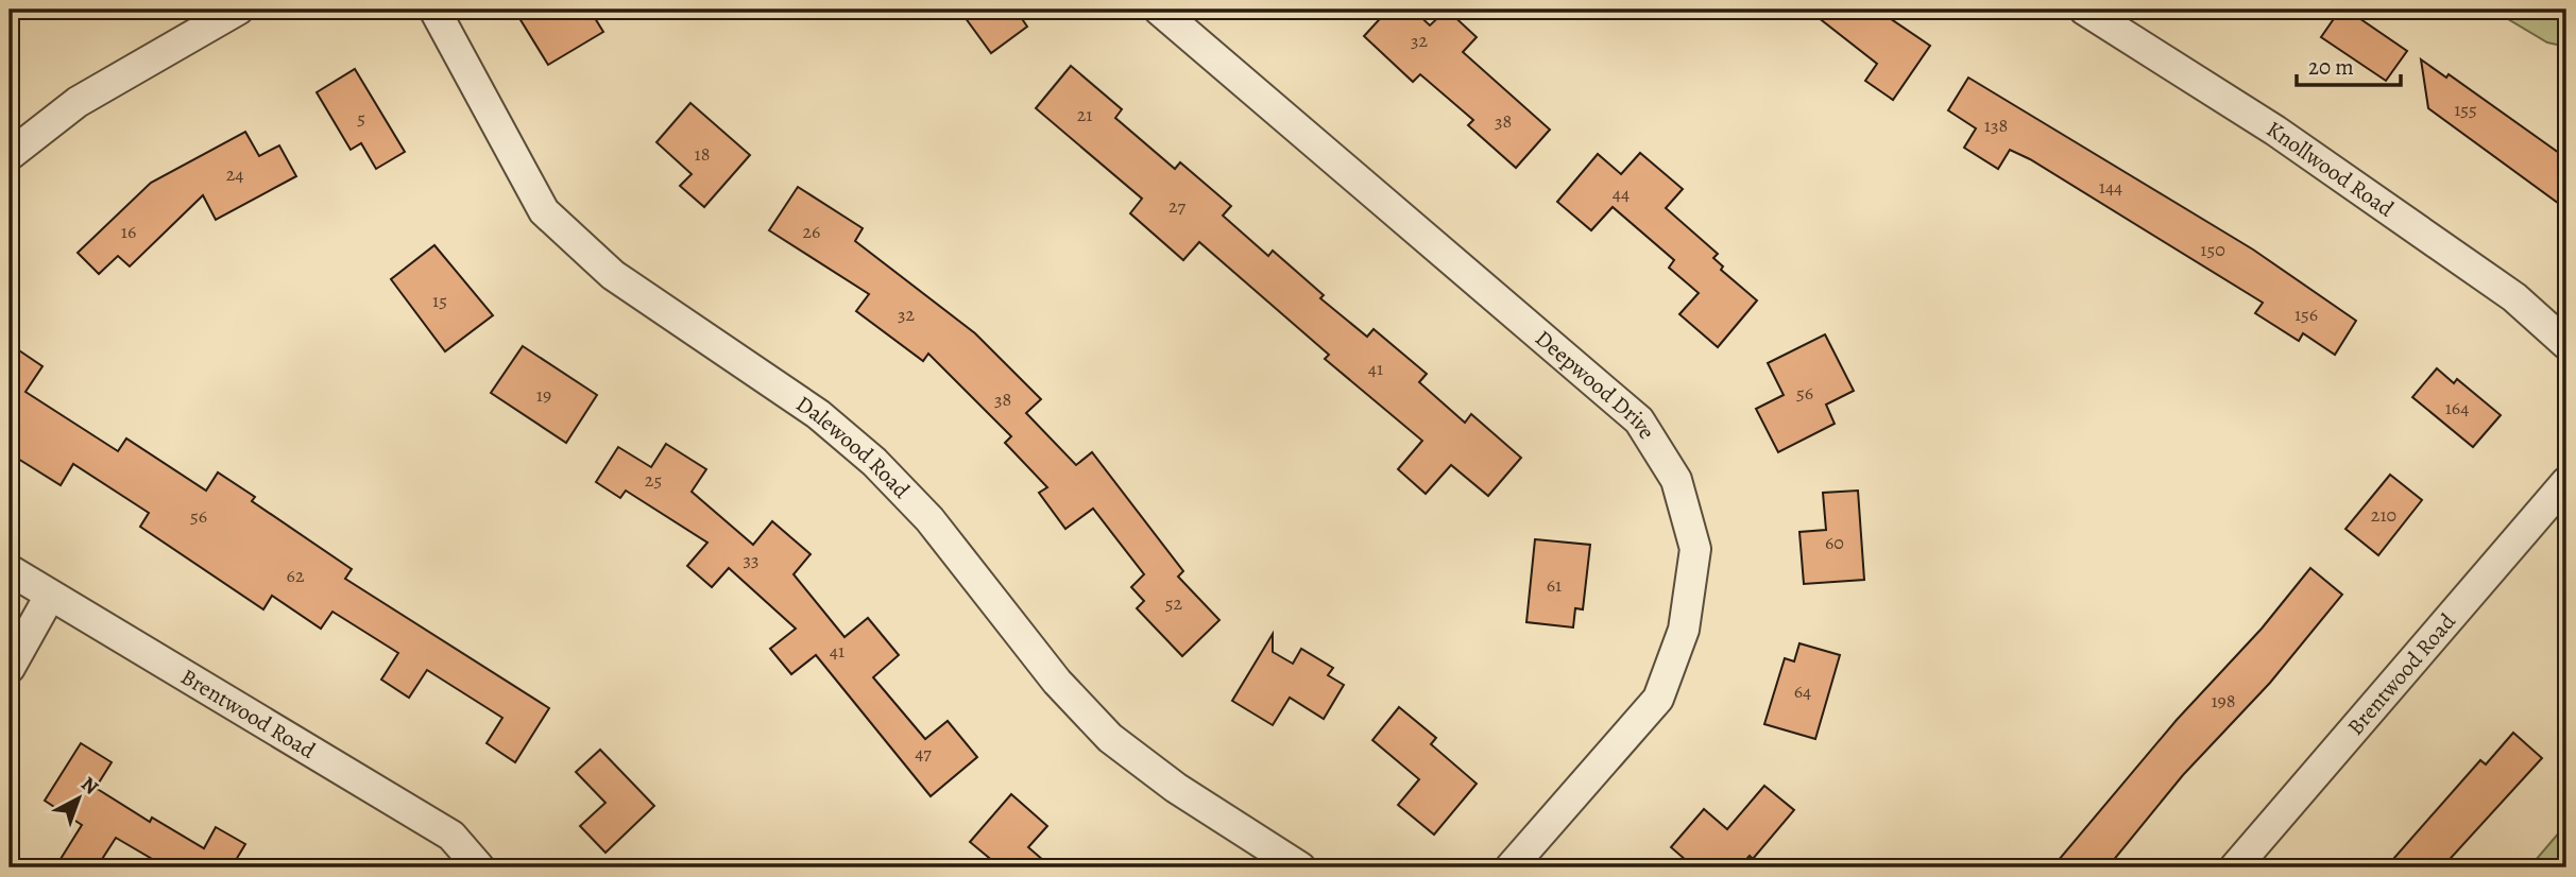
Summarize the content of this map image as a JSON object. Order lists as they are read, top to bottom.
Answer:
{
  "streets": {
    "street": [
      "Knollwood Road",
      "Deepwood Drive",
      "Dalewood Road",
      "Brentwood Road"
    ]
  },
  "house_numbers": [
    "32",
    "155",
    "21",
    "5",
    "38",
    "138",
    "18",
    "24",
    "144",
    "44",
    "27",
    "16",
    "26",
    "150",
    "15",
    "32",
    "156",
    "41",
    "56",
    "19",
    "38",
    "164",
    "25",
    "210",
    "56",
    "60",
    "33",
    "62",
    "61",
    "52",
    "41",
    "64",
    "198",
    "47"
  ],
  "scale_bar": "20 m",
  "north": "top right"
}
